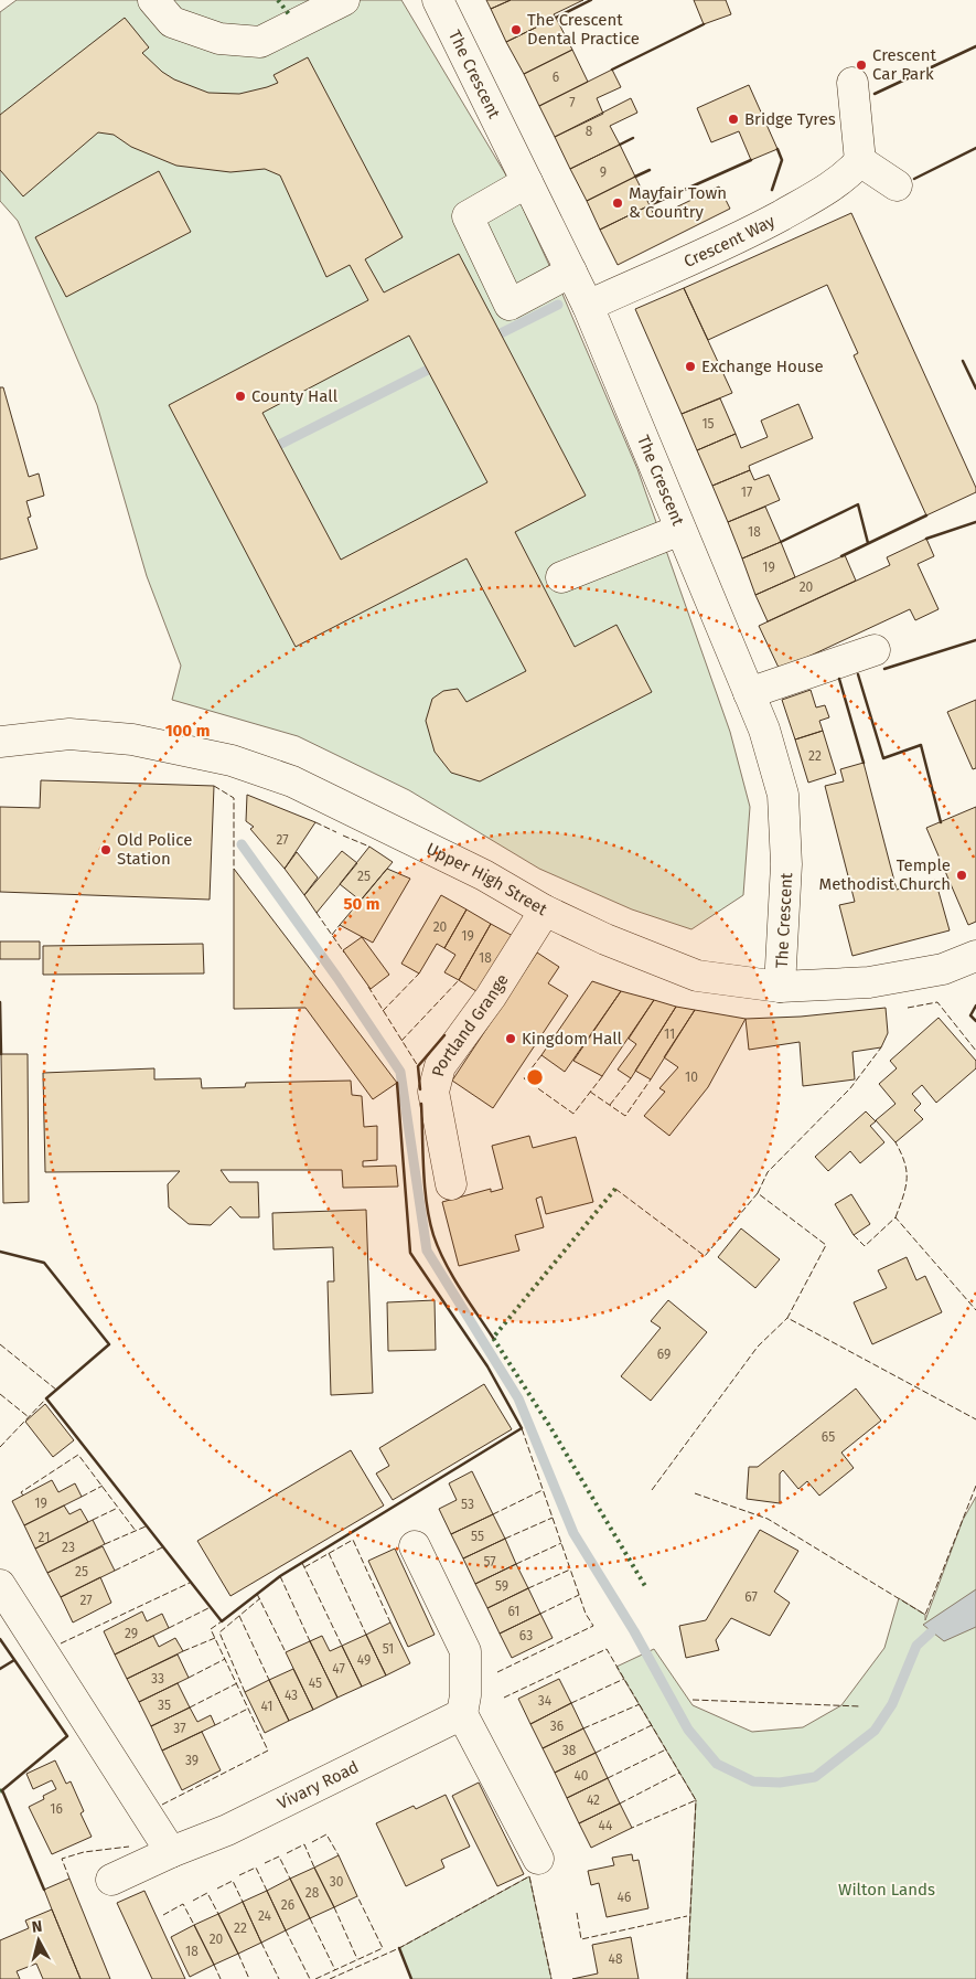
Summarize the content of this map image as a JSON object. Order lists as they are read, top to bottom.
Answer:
{
  "streets": {
    "street": [
      "The Crescent",
      "Crescent Way",
      "Upper High Street",
      "Portland Grange",
      "Vivary Road"
    ]
  },
  "crossings": [
    ["The Crescent", "Crescent Way"],
    ["The Crescent", "Upper High Street"],
    ["Upper High Street", "Portland Grange"]
  ],
  "parks": ["Wilton Lands"],
  "places": [
    "The Crescent Dental Practice",
    "Crescent Car Park",
    "Bridge Tyres",
    "Mayfair Town & Country",
    "Exchange House",
    "County Hall",
    "Old Police Station",
    "Temple Methodist Church",
    "Kingdom Hall"
  ],
  "house_numbers": [
    "6",
    "7",
    "8",
    "9",
    "15",
    "17",
    "18",
    "19",
    "20",
    "22",
    "27",
    "25",
    "20",
    "19",
    "18",
    "11",
    "10",
    "69",
    "65",
    "19",
    "53",
    "55",
    "21",
    "23",
    "57",
    "25",
    "59",
    "67",
    "27",
    "61",
    "29",
    "63",
    "51",
    "49",
    "47",
    "33",
    "45",
    "43",
    "34",
    "35",
    "41",
    "36",
    "37",
    "38",
    "39",
    "40",
    "42",
    "16",
    "44",
    "30",
    "28",
    "46",
    "26",
    "24",
    "22",
    "20",
    "18",
    "48"
  ],
  "north": "top",
  "rings": ["100 m", "50 m"]
}
